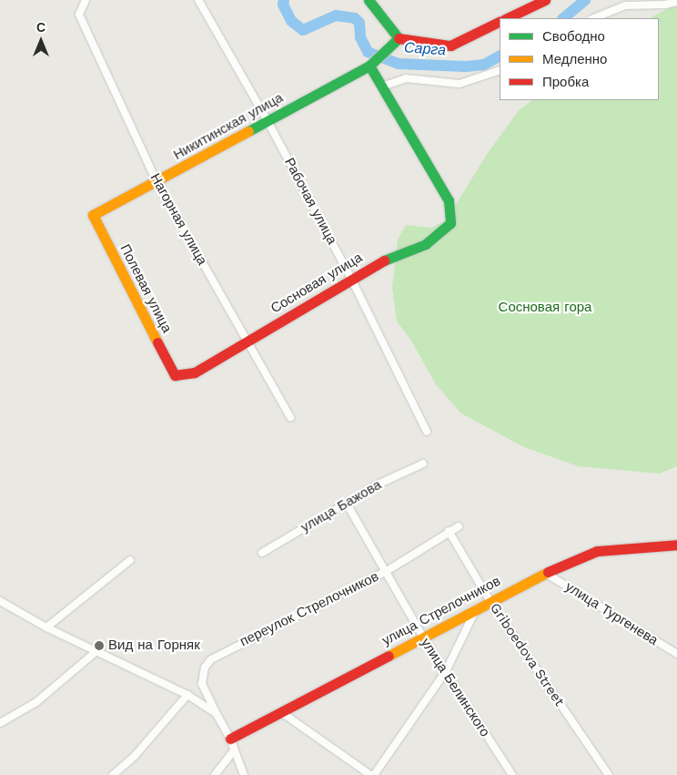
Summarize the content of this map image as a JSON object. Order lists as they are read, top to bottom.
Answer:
{
  "streets": {
    "street": [
      "Никитинская улица",
      "Рабочая улица",
      "Нагорная улица",
      "Сосновая улица",
      "Полевая улица",
      "улица Бажова",
      "переулок Стрелочников",
      "улица Стрелочников",
      "улица Тургенева",
      "Griboedova Street",
      "улица Белинского"
    ]
  },
  "crossings": [
    ["Никитинская улица", "Рабочая улица"],
    ["Никитинская улица", "Нагорная улица"],
    ["Никитинская улица", "Полевая улица"],
    ["Рабочая улица", "Сосновая улица"],
    ["Нагорная улица", "Сосновая улица"],
    ["Сосновая улица", "Полевая улица"],
    ["улица Бажова", "улица Белинского"],
    ["переулок Стрелочников", "улица Стрелочников"],
    ["переулок Стрелочников", "Griboedova Street"],
    ["переулок Стрелочников", "улица Белинского"],
    ["улица Стрелочников", "улица Тургенева"],
    ["улица Стрелочников", "Griboedova Street"],
    ["улица Стрелочников", "улица Белинского"]
  ],
  "water": ["Сарга"],
  "parks": ["Сосновая гора"],
  "places": ["Вид на Горняк"],
  "legend": ["Свободно", "Медленно", "Пробка"],
  "north": "top"
}
